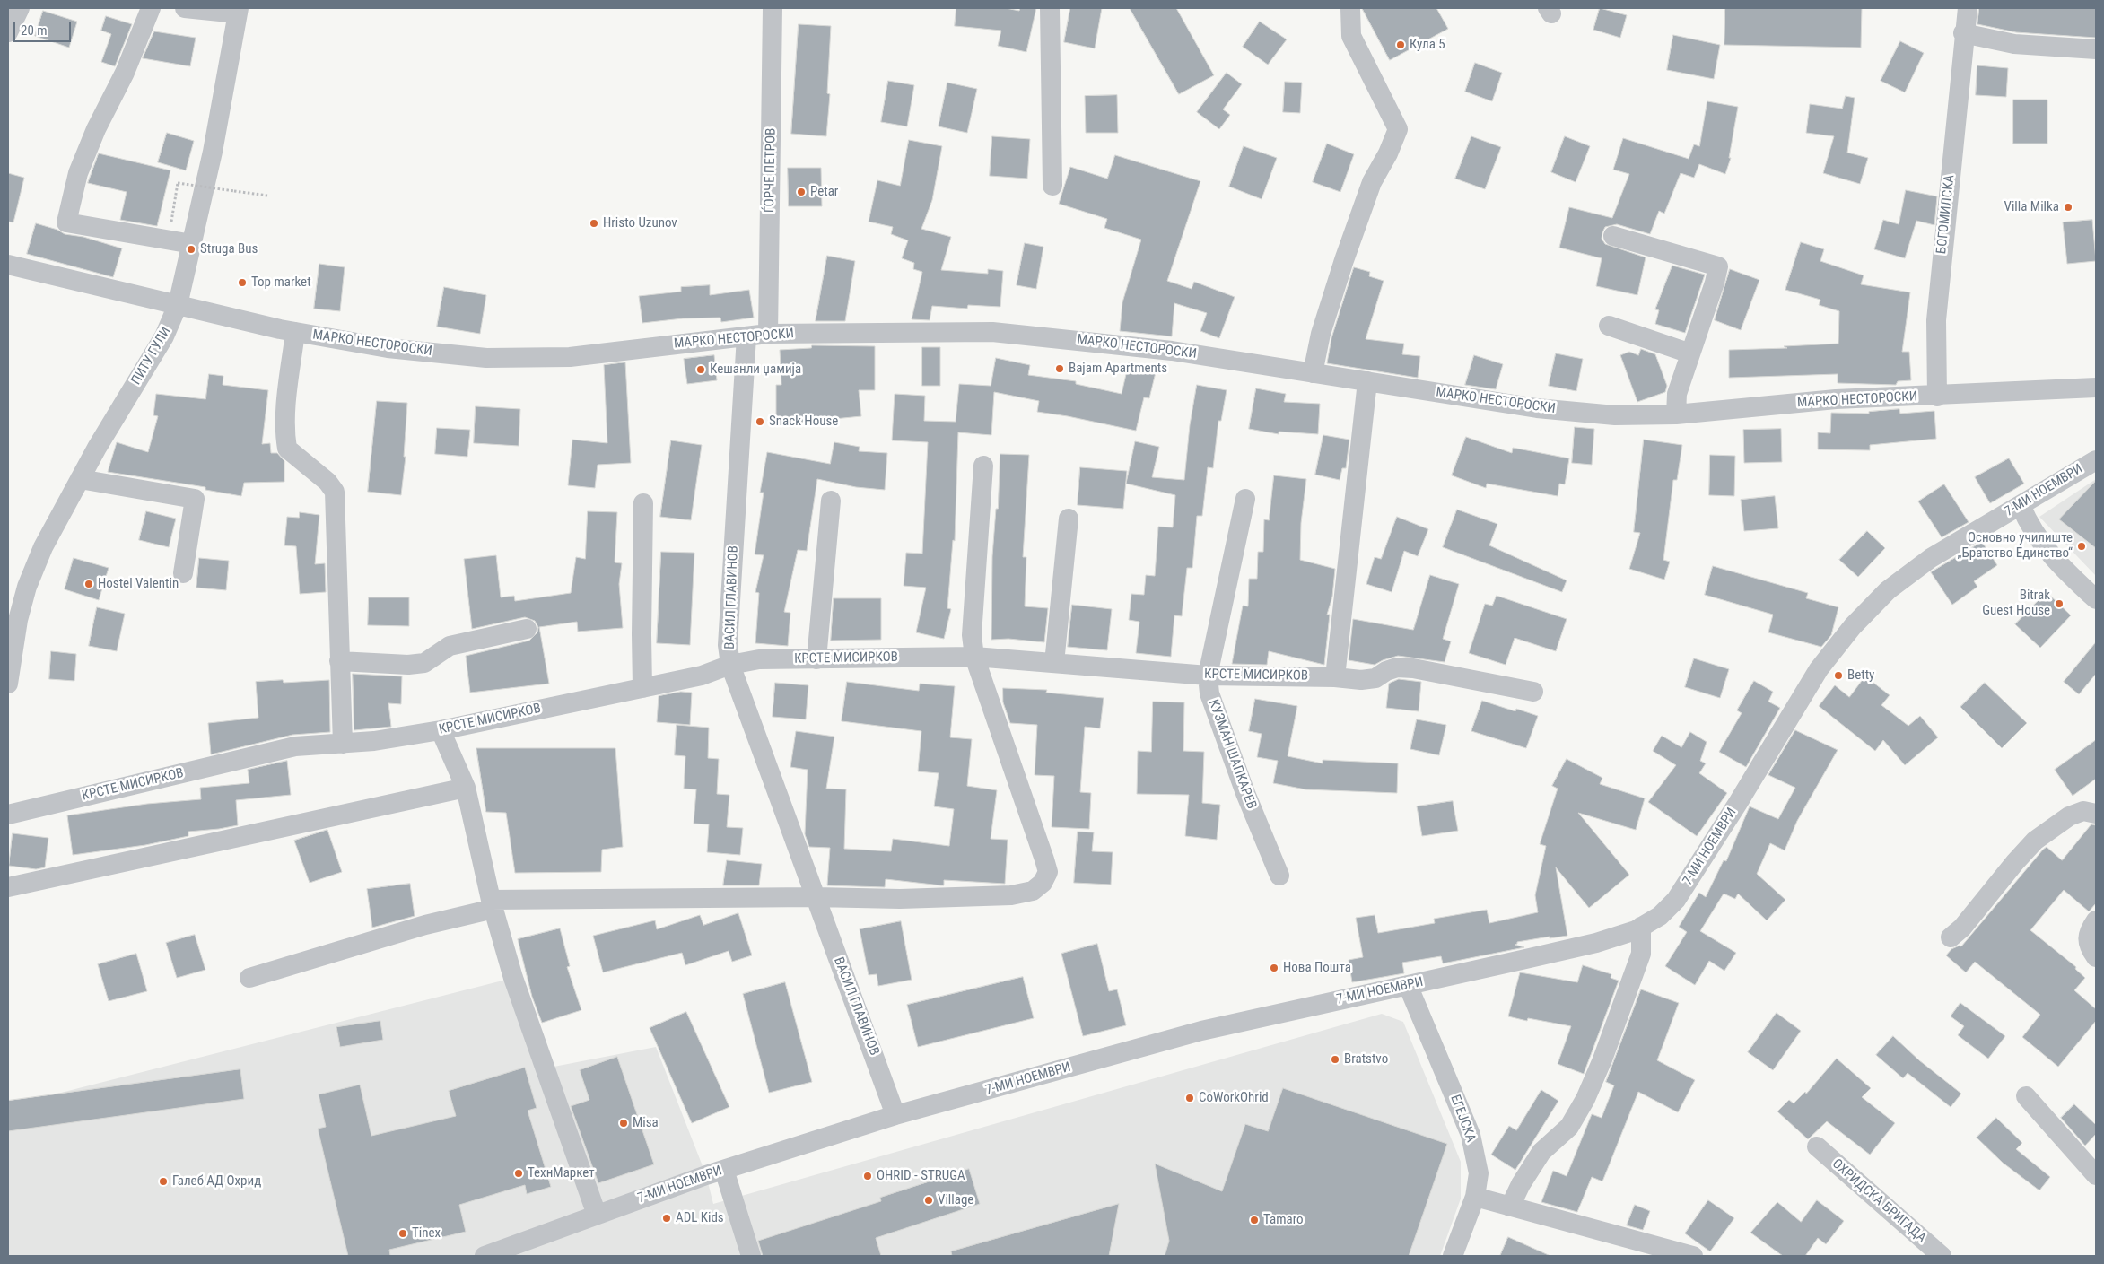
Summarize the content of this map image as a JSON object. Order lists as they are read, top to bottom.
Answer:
{
  "streets": {
    "street": [
      "ЃОРЧЕ ПЕТРОВ",
      "БОГОМИЛСКА",
      "МАРКО НЕСТОРОСКИ",
      "ПИТУ ГУЛИ",
      "7-МИ НОЕМВРИ",
      "ВАСИЛ ГЛАВИНОВ",
      "КРСТЕ МИСИРКОВ",
      "КУЗМАН ШАПКАРЕВ",
      "ЕГЕЈСКА",
      "ОХРИДСКА БРИГАДА"
    ]
  },
  "crossings": [
    ["ЃОРЧЕ ПЕТРОВ", "МАРКО НЕСТОРОСКИ"],
    ["БОГОМИЛСКА", "МАРКО НЕСТОРОСКИ"],
    ["МАРКО НЕСТОРОСКИ", "ПИТУ ГУЛИ"],
    ["МАРКО НЕСТОРОСКИ", "ВАСИЛ ГЛАВИНОВ"],
    ["7-МИ НОЕМВРИ", "ВАСИЛ ГЛАВИНОВ"],
    ["7-МИ НОЕМВРИ", "ЕГЕЈСКА"],
    ["ВАСИЛ ГЛАВИНОВ", "КРСТЕ МИСИРКОВ"],
    ["КРСТЕ МИСИРКОВ", "КУЗМАН ШАПКАРЕВ"]
  ],
  "places": [
    "Кула 5",
    "Petar",
    "Villa Milka",
    "Hristo Uzunov",
    "Struga Bus",
    "Top market",
    "Bajam Apartments",
    "Кешанли џамија",
    "Snack House",
    "Основно училиште „Братство Единство“",
    "Hostel Valentin",
    "Bitrak Guest House",
    "Betty",
    "Нова Пошта",
    "Bratstvo",
    "CoWorkOhrid",
    "Misa",
    "ТехнМаркет",
    "OHRID - STRUGA",
    "Галеб АД Охрид",
    "Village",
    "ADL Kids",
    "Tamaro",
    "Tinex"
  ],
  "scale_bar": "20 m"
}
